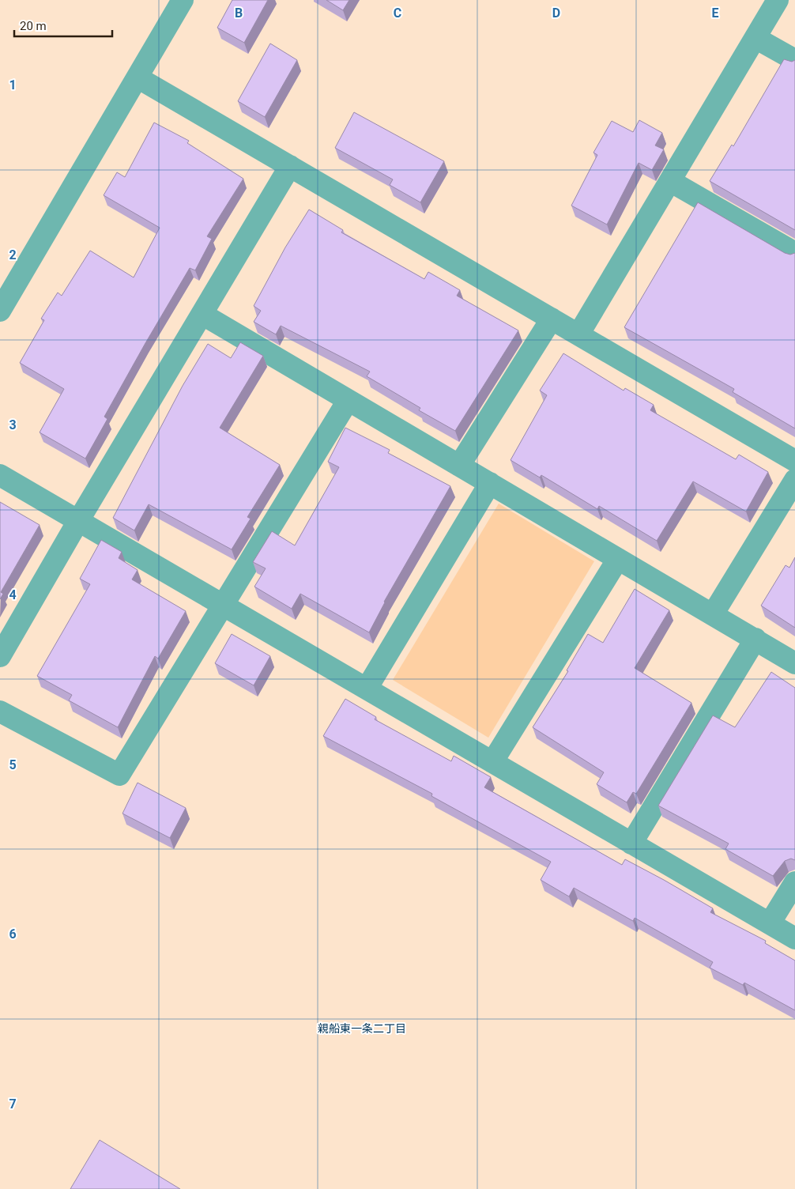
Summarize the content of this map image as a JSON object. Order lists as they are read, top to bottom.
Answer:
{
  "districts": ["親船東一条二丁目"],
  "scale_bar": "20 m",
  "grid": {
    "columns": [
      "B",
      "C",
      "D",
      "E"
    ],
    "rows": [
      "1",
      "2",
      "3",
      "4",
      "5",
      "6",
      "7"
    ]
  }
}
